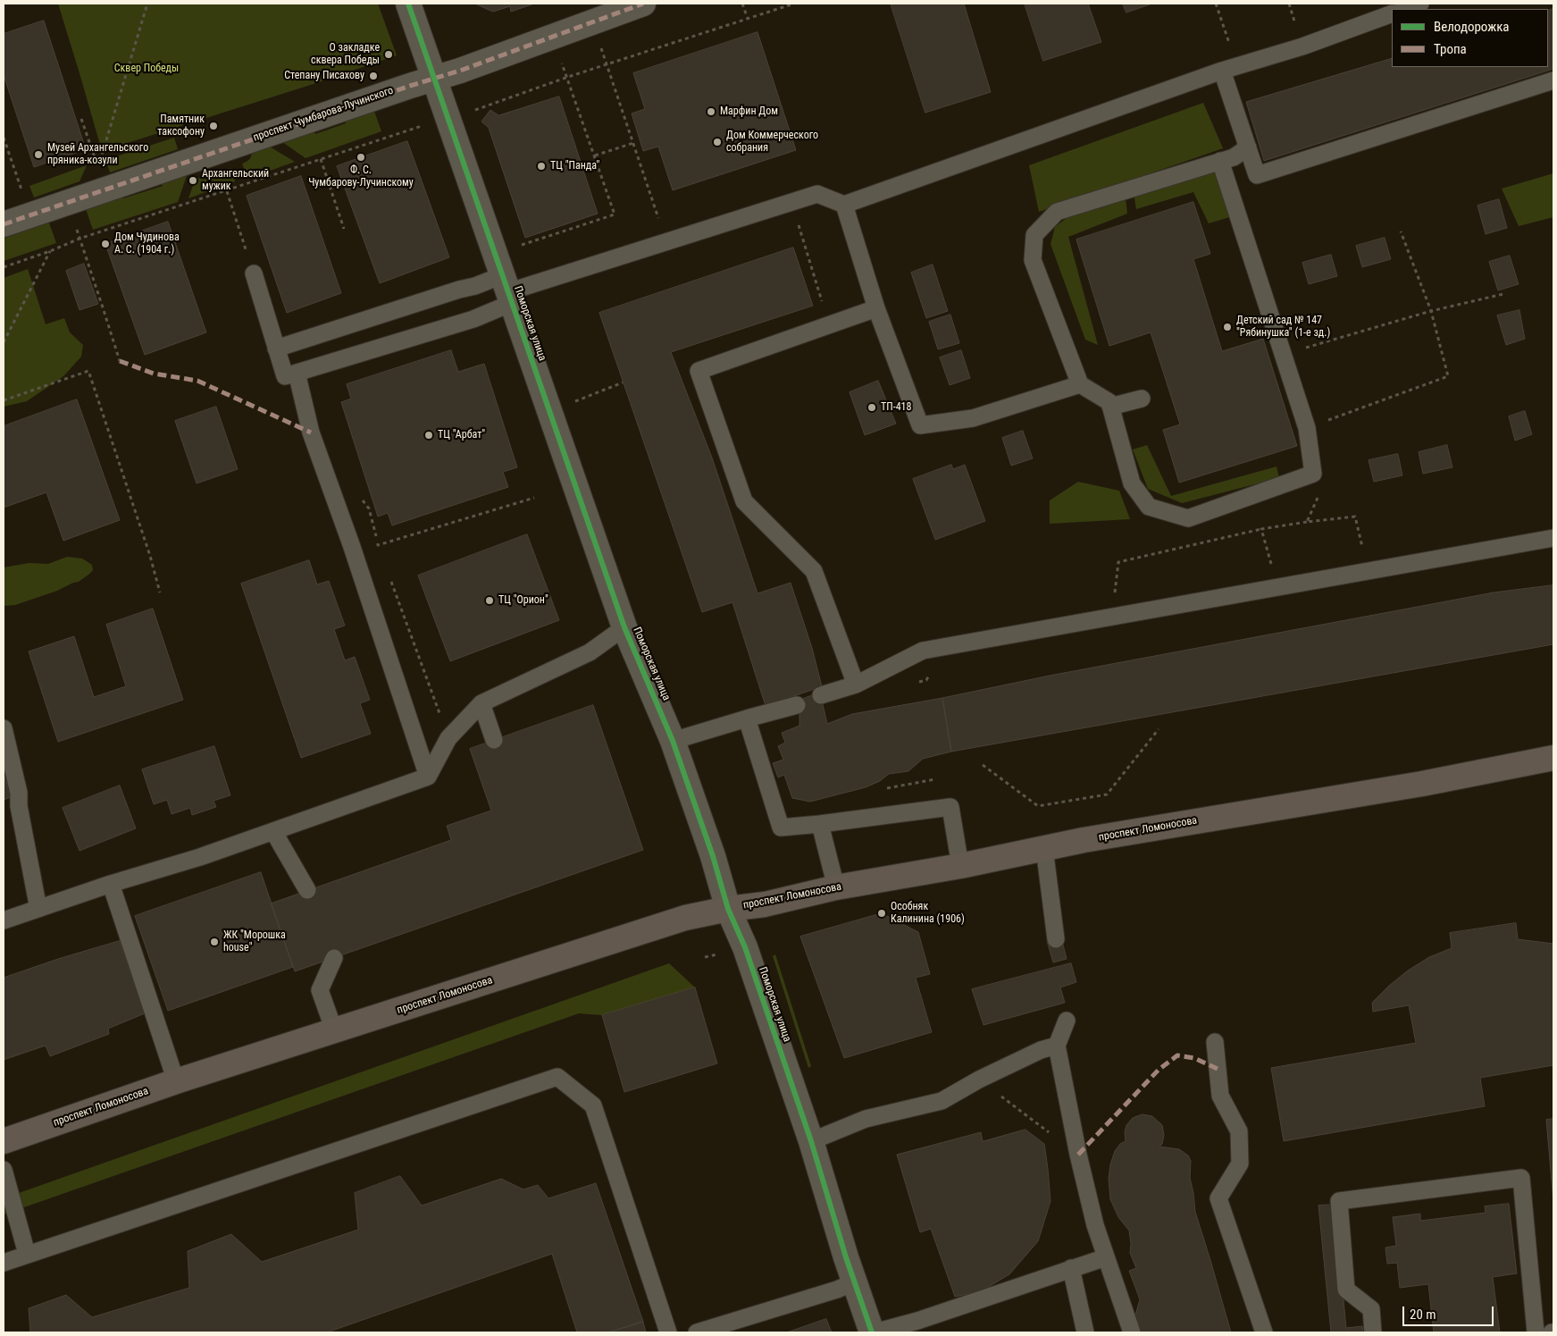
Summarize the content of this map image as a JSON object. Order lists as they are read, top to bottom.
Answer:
{
  "streets": {
    "main road": ["проспект Ломоносова"],
    "street": ["проспект Чумбарова-Лучинского", "Поморская улица"]
  },
  "crossings": [
    ["проспект Чумбарова-Лучинского", "Поморская улица"],
    ["Поморская улица", "проспект Ломоносова"]
  ],
  "parks": ["Сквер Победы"],
  "places": [
    "О закладке сквера Победы",
    "Степану Писахову",
    "Марфин Дом",
    "Памятник таксофону",
    "Дом Коммерческого собрания",
    "Музей Архангельского пряника-козули",
    "Ф. С. Чумбарову-Лучинскому",
    "ТЦ \"Панда\"",
    "Архангельский мужик",
    "Дом Чудинова А. С. (1904 г.)",
    "Детский сад № 147 \"Рябинушка\" (1-е зд.)",
    "ТП-418",
    "ТЦ \"Арбат\"",
    "ТЦ \"Орион\"",
    "Особняк Калинина (1906)",
    "ЖК \"Морошка house\""
  ],
  "legend": ["Велодорожка", "Тропа"],
  "scale_bar": "20 m"
}
